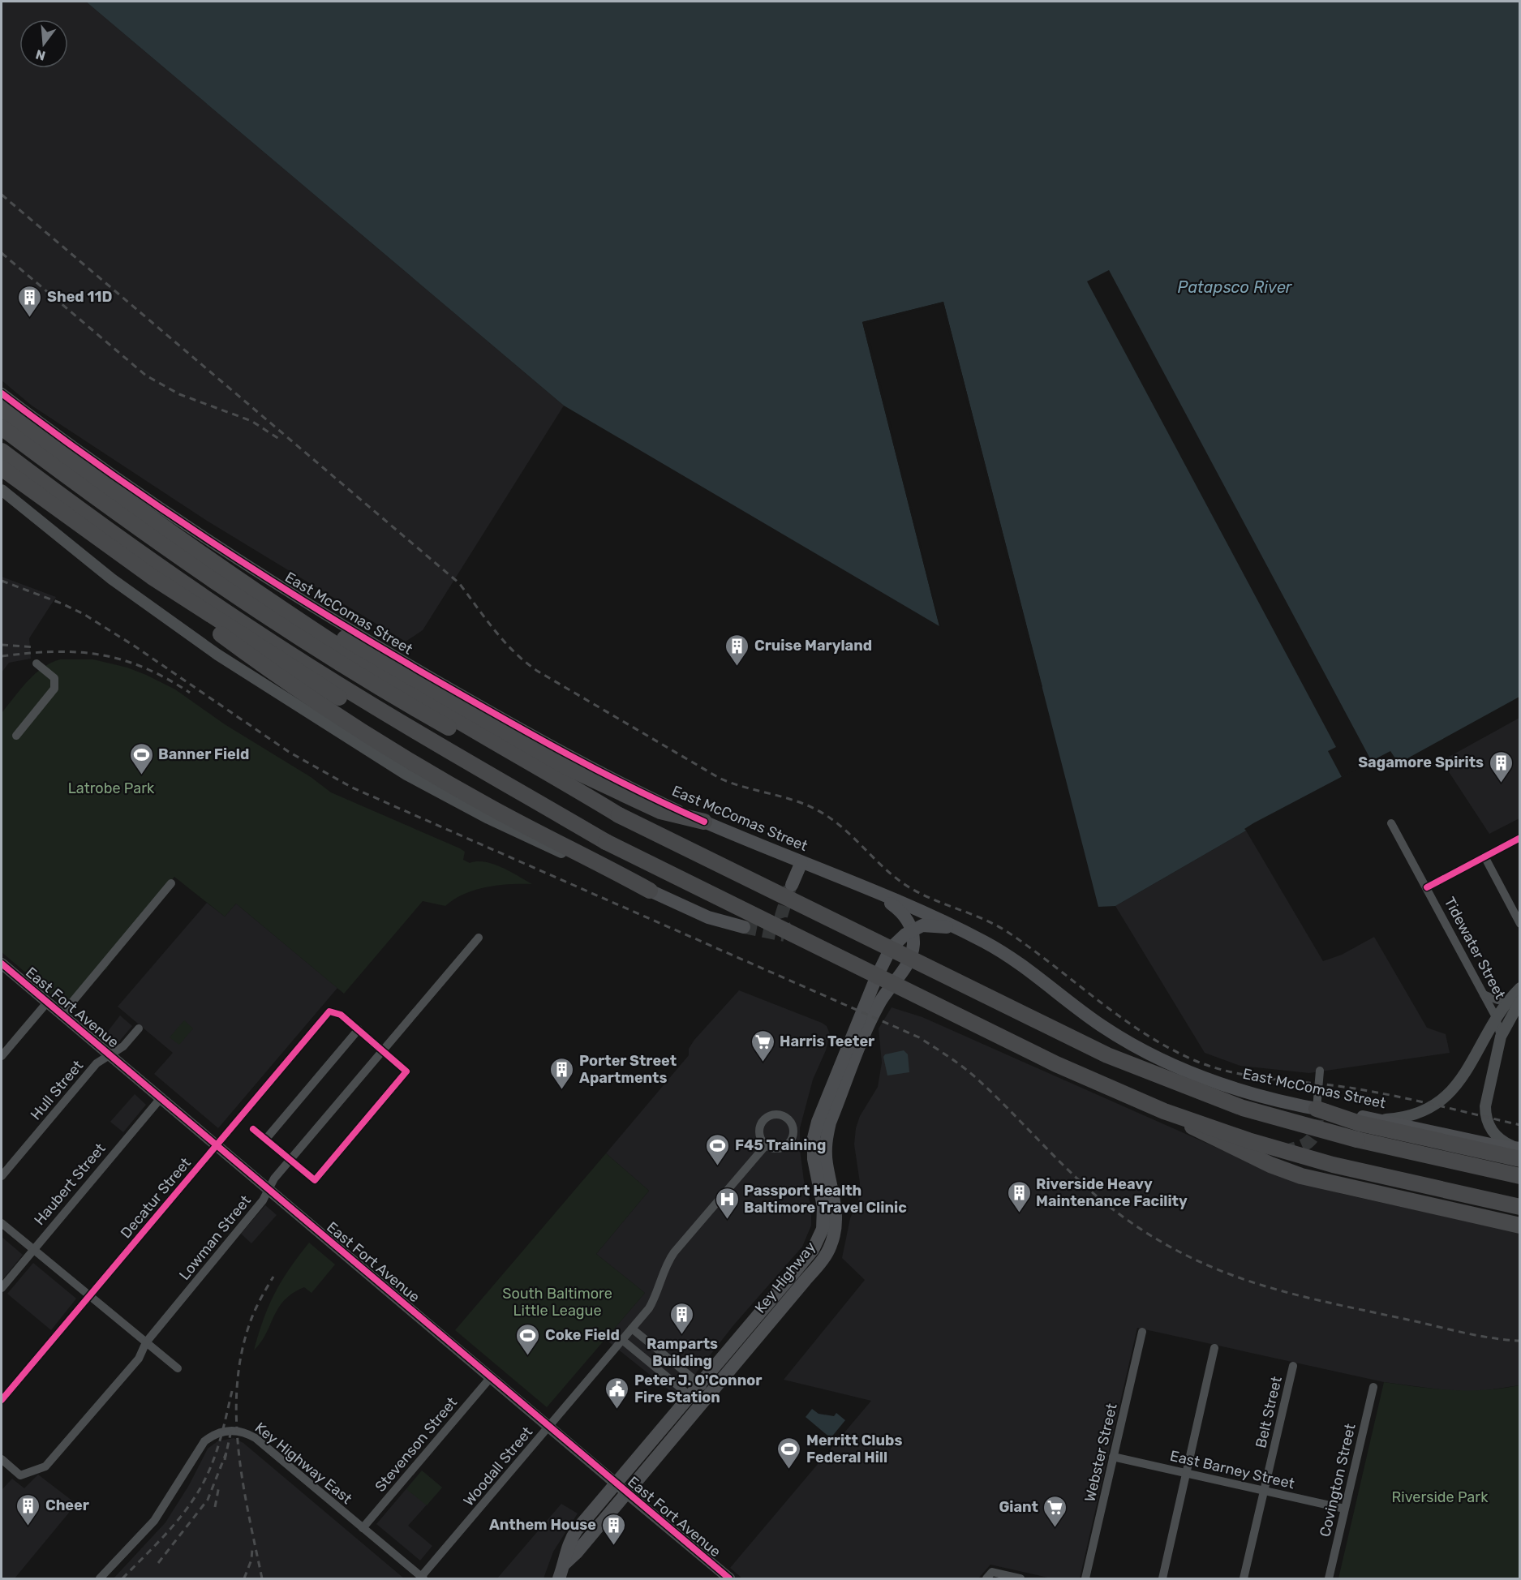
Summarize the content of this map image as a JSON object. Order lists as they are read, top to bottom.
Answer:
{
  "streets": {
    "main road": ["East McComas Street", "Key Highway"],
    "street": [
      "Tidewater Street",
      "East Fort Avenue",
      "Hull Street",
      "Haubert Street",
      "Decatur Street",
      "Lowman Street",
      "Belt Street",
      "Stevenson Street",
      "Webster Street",
      "Key Highway East",
      "Woodall Street",
      "East Barney Street",
      "Covington Street"
    ]
  },
  "crossings": [
    ["East Fort Avenue", "Hull Street"],
    ["East Fort Avenue", "Haubert Street"],
    ["East Fort Avenue", "Decatur Street"],
    ["East Fort Avenue", "Lowman Street"],
    ["East Fort Avenue", "Stevenson Street"],
    ["East Fort Avenue", "Woodall Street"],
    ["Belt Street", "East Barney Street"],
    ["Stevenson Street", "Key Highway East"],
    ["Webster Street", "East Barney Street"],
    ["Key Highway East", "Woodall Street"],
    ["East Barney Street", "Covington Street"]
  ],
  "water": ["Patapsco River"],
  "parks": ["Latrobe Park", "South Baltimore Little League", "Riverside Park"],
  "places": {
    "building": [
      "Shed 11D",
      "Cruise Maryland",
      "Sagamore Spirits",
      "Porter Street Apartments",
      "Riverside Heavy Maintenance Facility",
      "Ramparts Building",
      "Cheer",
      "Anthem House"
    ],
    "sports": [
      "Banner Field",
      "F45 Training",
      "Coke Field",
      "Merritt Clubs Federal Hill"
    ],
    "supermarket": ["Harris Teeter", "Giant"],
    "hospital": ["Passport Health Baltimore Travel Clinic"],
    "public building": ["Peter J. O'Connor Fire Station"]
  },
  "north": "bottom"
}
